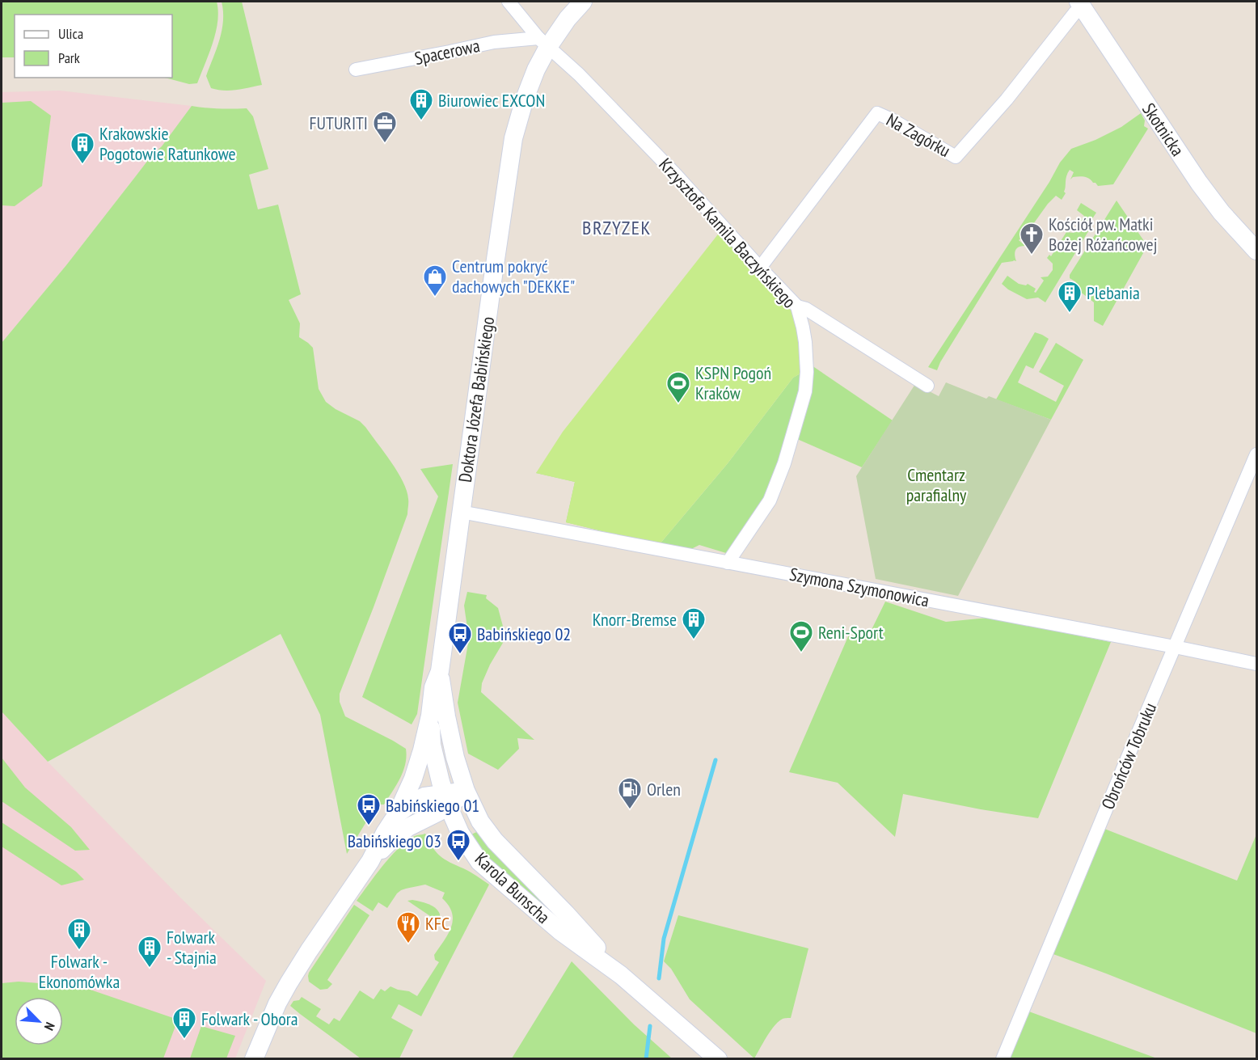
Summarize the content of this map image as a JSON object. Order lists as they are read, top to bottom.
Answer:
{
  "streets": {
    "main road": ["Skotnicka", "Doktora Józefa Babińskiego", "Karola Bunscha"],
    "street": [
      "Spacerowa",
      "Na Zagórku",
      "Krzysztofa Kamila Baczyńskiego",
      "Szymona Szymonowica",
      "Obrońców Tobruku"
    ]
  },
  "crossings": [
    ["Spacerowa", "Krzysztofa Kamila Baczyńskiego"],
    ["Spacerowa", "Doktora Józefa Babińskiego"],
    ["Skotnicka", "Na Zagórku"],
    ["Na Zagórku", "Krzysztofa Kamila Baczyńskiego"],
    ["Krzysztofa Kamila Baczyńskiego", "Doktora Józefa Babińskiego"],
    ["Krzysztofa Kamila Baczyńskiego", "Szymona Szymonowica"],
    ["Doktora Józefa Babińskiego", "Szymona Szymonowica"],
    ["Doktora Józefa Babińskiego", "Karola Bunscha"],
    ["Szymona Szymonowica", "Obrońców Tobruku"]
  ],
  "districts": ["BRZYZEK"],
  "parks": ["Cmentarz parafialny"],
  "places": {
    "building": [
      "Biurowiec EXCON",
      "Krakowskie Pogotowie Ratunkowe",
      "Plebania",
      "Knorr-Bremse",
      "Folwark - Ekonomówka",
      "Folwark - Stajnia",
      "Folwark - Obora"
    ],
    "office": ["FUTURITI"],
    "church": ["Kościół pw. Matki Bożej Różańcowej"],
    "shop": ["Centrum pokryć dachowych \"DEKKE\""],
    "sports": ["KSPN Pogoń Kraków", "Reni-Sport"],
    "bus stop": ["Babińskiego 02", "Babińskiego 01", "Babińskiego 03"],
    "fuel station": ["Orlen"],
    "restaurant": ["KFC"]
  },
  "legend": ["Ulica", "Park"],
  "north": "bottom right"
}
